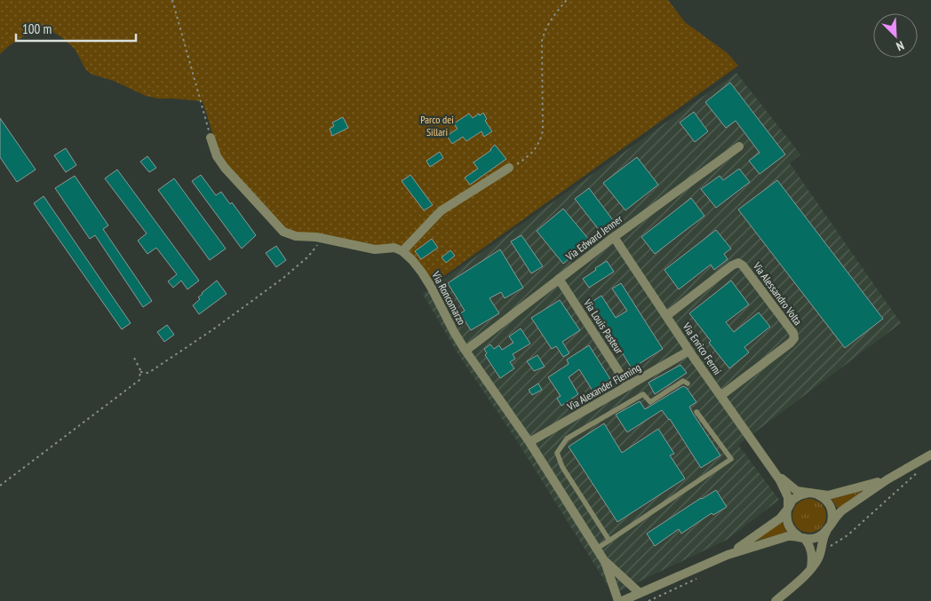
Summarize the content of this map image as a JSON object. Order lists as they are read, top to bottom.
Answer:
{
  "streets": {
    "street": [
      "Via Edward Jenner",
      "Via Alessandro Volta",
      "Via Roncomarzo",
      "Via Louis Pasteur",
      "Via Enrico Fermi",
      "Via Alexander Fleming"
    ]
  },
  "crossings": [
    ["Via Edward Jenner", "Via Roncomarzo"],
    ["Via Edward Jenner", "Via Louis Pasteur"],
    ["Via Edward Jenner", "Via Enrico Fermi"],
    ["Via Alessandro Volta", "Via Enrico Fermi"],
    ["Via Roncomarzo", "Via Alexander Fleming"],
    ["Via Louis Pasteur", "Via Alexander Fleming"],
    ["Via Enrico Fermi", "Via Alexander Fleming"]
  ],
  "parks": ["Parco dei Sillari"],
  "scale_bar": "100 m",
  "north": "bottom right"
}
